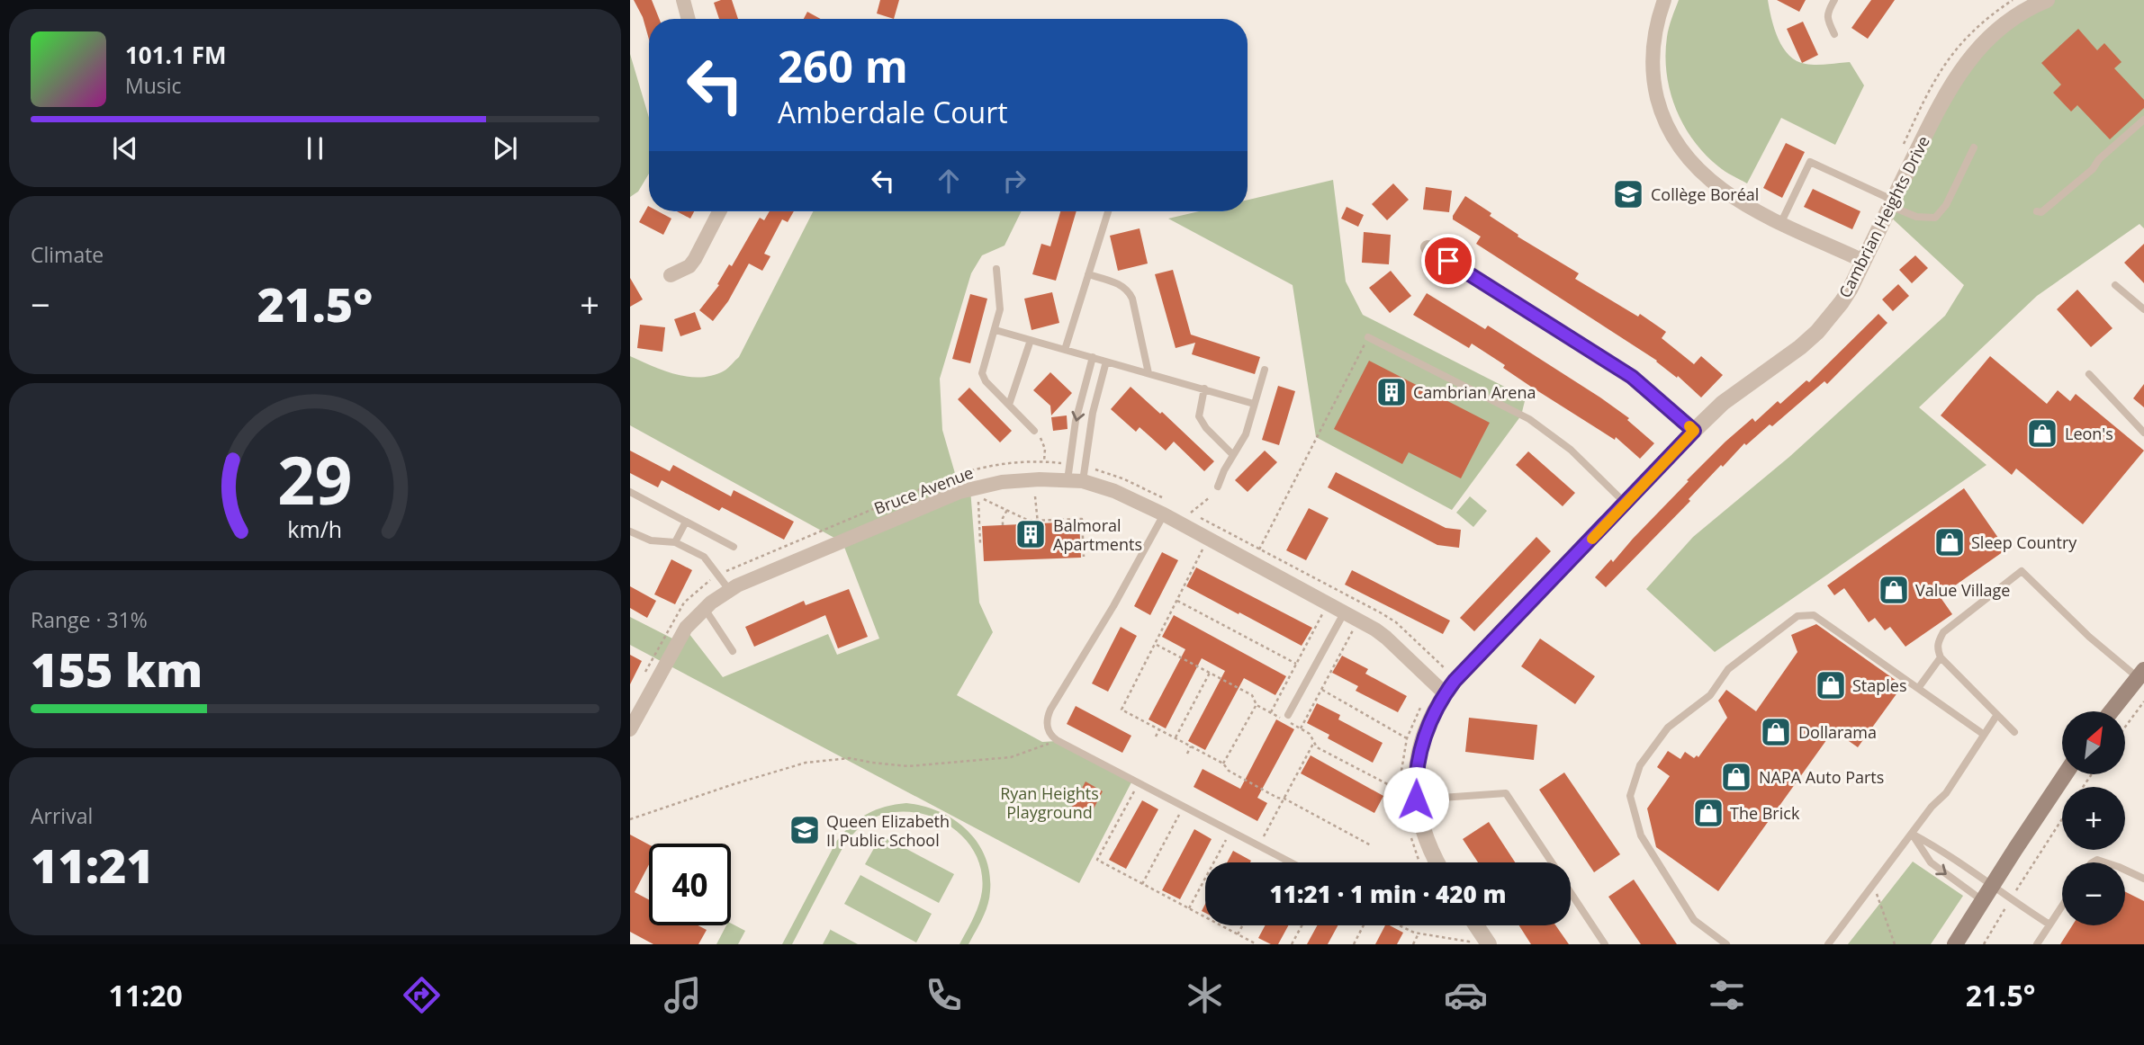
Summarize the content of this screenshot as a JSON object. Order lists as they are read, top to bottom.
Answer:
{
  "streets": {
    "street": ["Cambrian Heights Drive", "Bruce Avenue"]
  },
  "crossings": [
    ["Cambrian Heights Drive", "Bruce Avenue"]
  ],
  "parks": ["Ryan Heights Playground"],
  "places": {
    "school or university": ["Collège Boréal", "Queen Elizabeth II Public School"],
    "building": ["Cambrian Arena", "Balmoral Apartments"],
    "shop": [
      "Leon's",
      "Sleep Country",
      "Value Village",
      "Staples",
      "Dollarama",
      "NAPA Auto Parts",
      "The Brick"
    ]
  },
  "north": "top right",
  "page": {
    "turn": ["260 m", "Amberdale Court"],
    "song": ["101.1 FM", "Music"],
    "tile": [
      "Climate",
      ["Range · 31%", "155 km"],
      ["Arrival", "11:21"]
    ],
    "heat": ["−", "21.5°", "+"],
    "map_buttons": ["+", "−"],
    "limit": "40",
    "trip": "11:21 · 1 min · 420 m",
    "tabs": ["11:20", "21.5°"],
    "gauge": ["29", "km/h"]
  }
}
